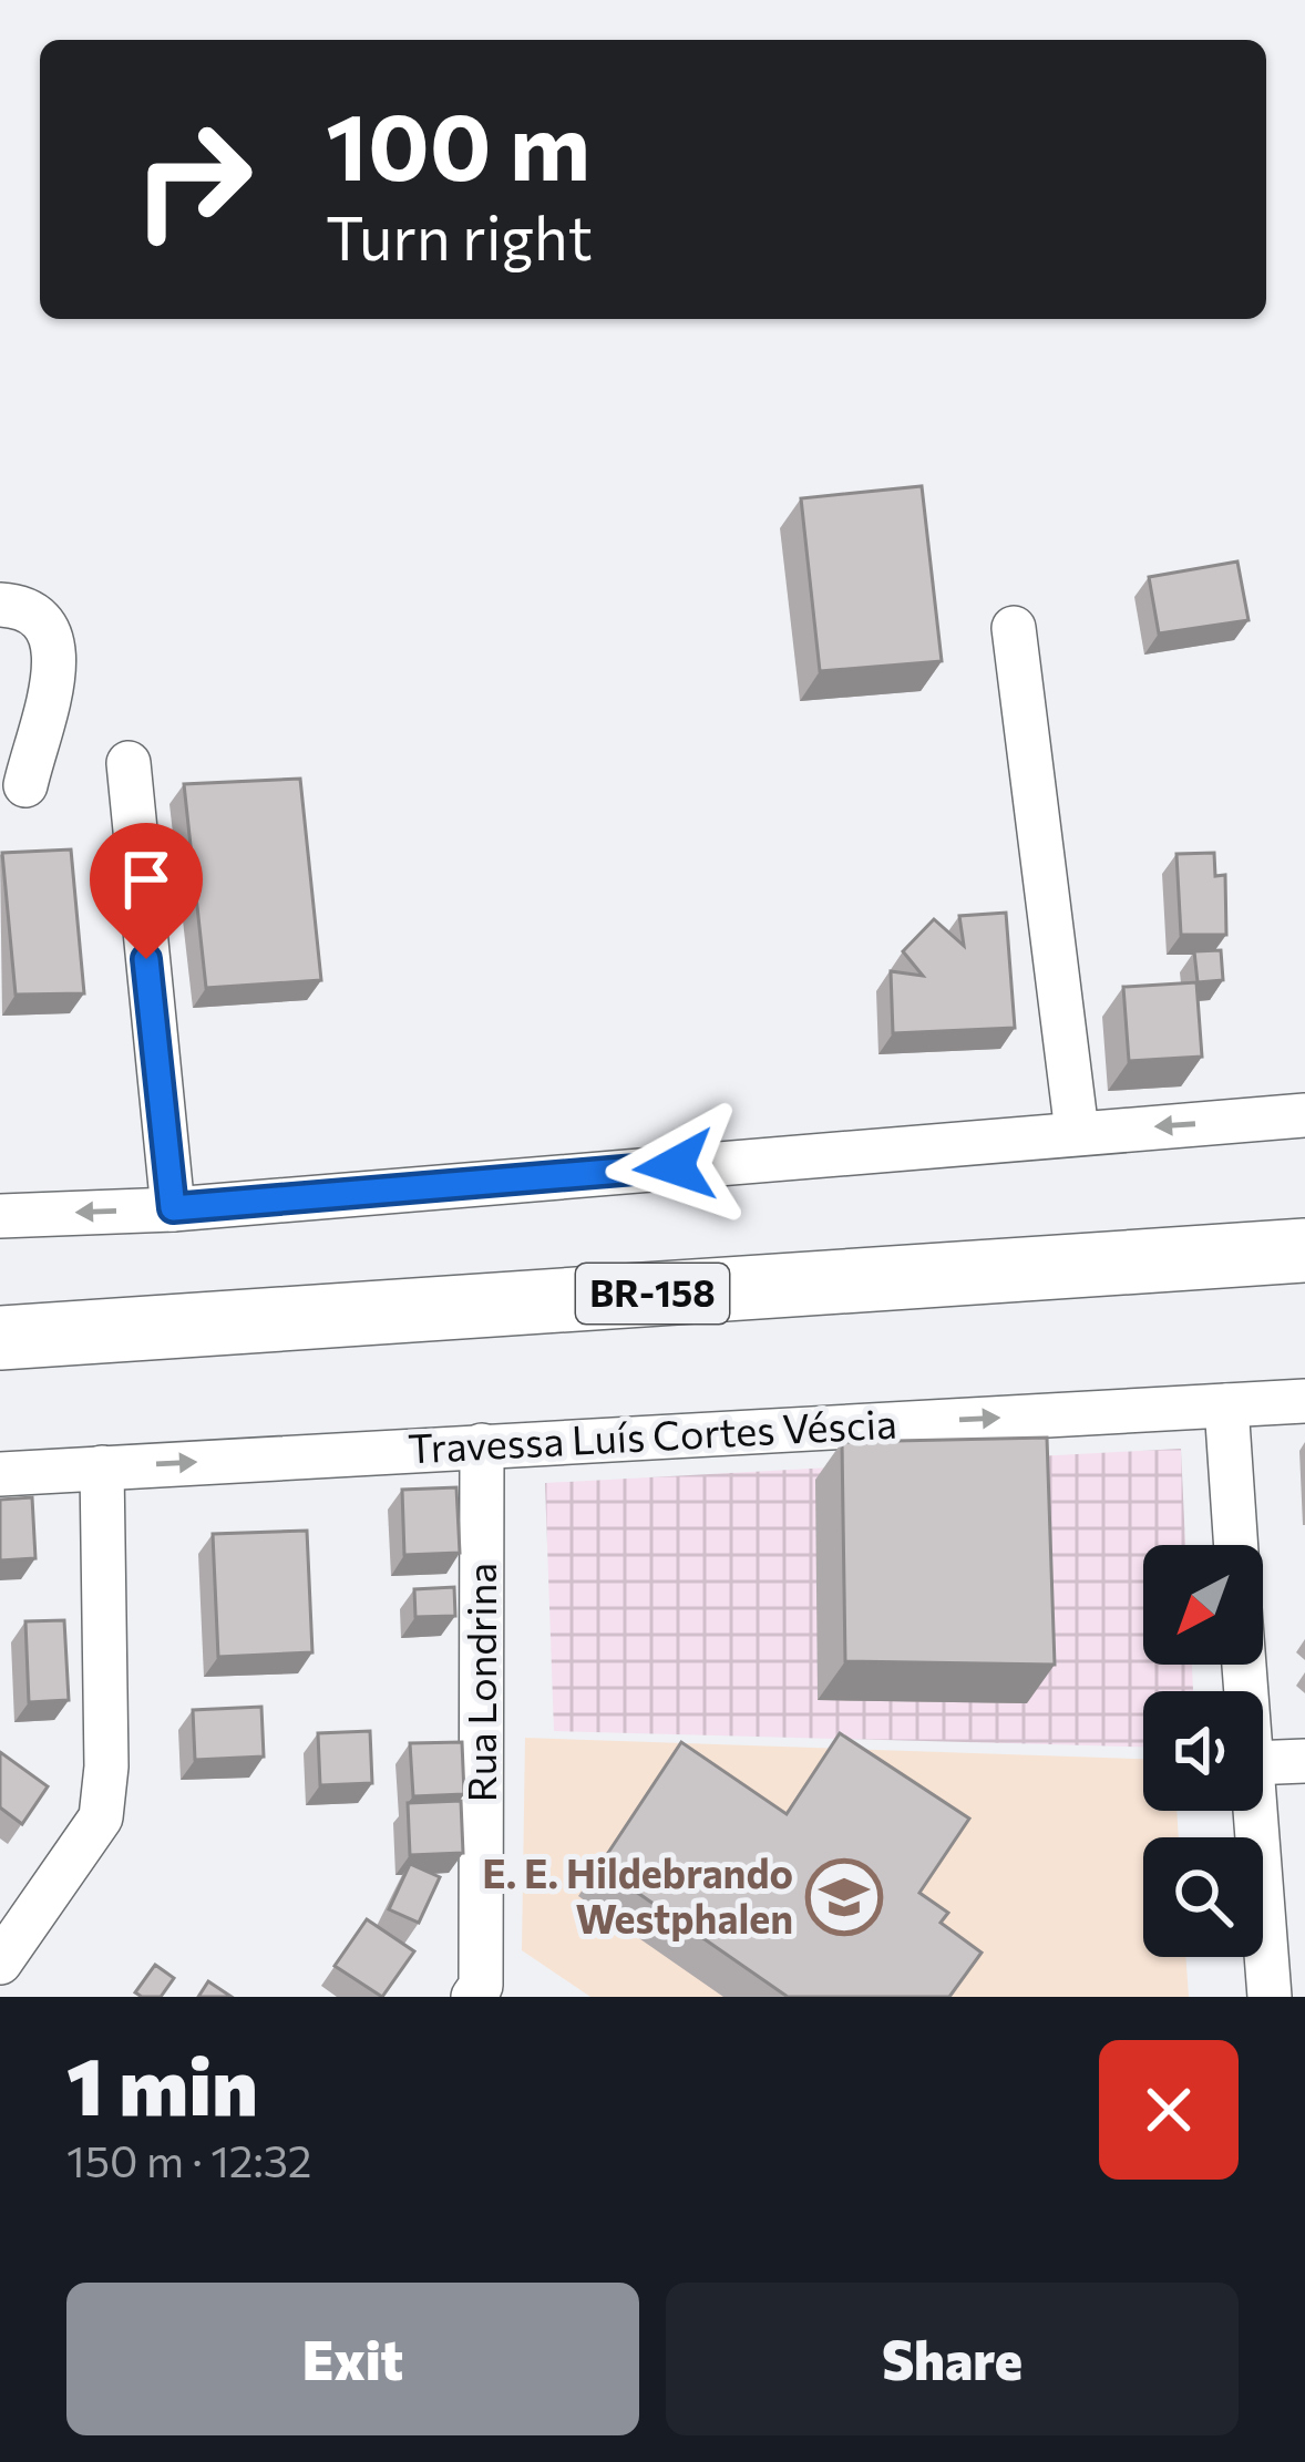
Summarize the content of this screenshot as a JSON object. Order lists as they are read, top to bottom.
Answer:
{
  "streets": {
    "highway": ["BR-158"],
    "street": ["Travessa Luís Cortes Véscia", "Rua Londrina"]
  },
  "crossings": [
    ["Travessa Luís Cortes Véscia", "Rua Londrina"]
  ],
  "places": {
    "school or university": ["E. E. Hildebrando Westphalen"]
  },
  "north": "bottom left",
  "page": {
    "turn": ["100 m", "Turn right"],
    "heading": ["1 min", "150 m · 12:32"],
    "buttons": ["Exit", "Share"]
  }
}
